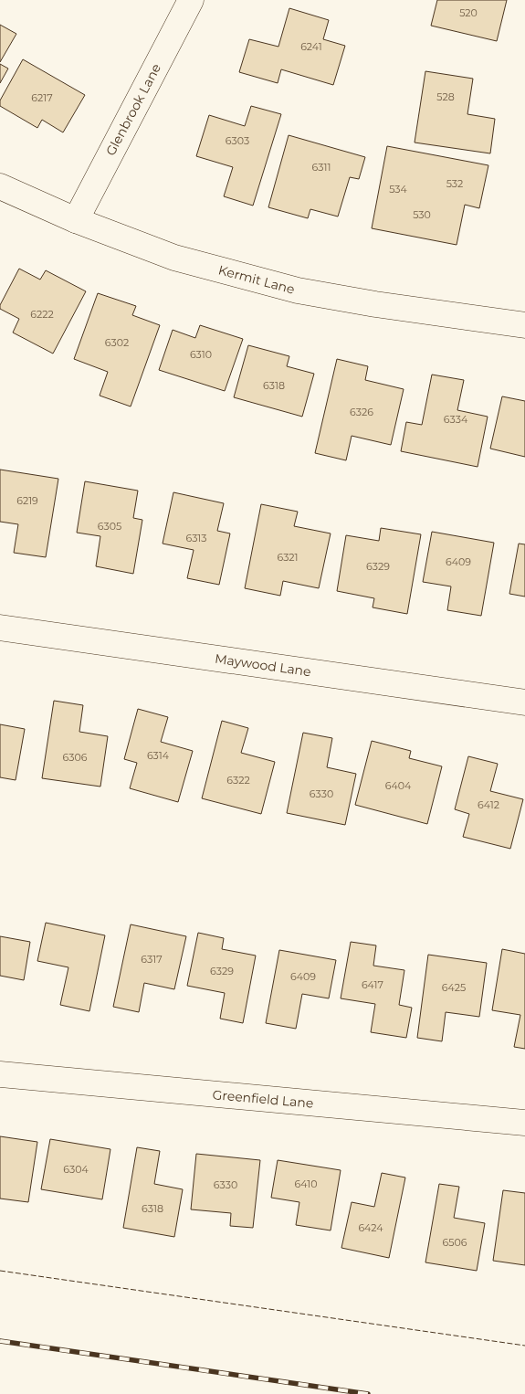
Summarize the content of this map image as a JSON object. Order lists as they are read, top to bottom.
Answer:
{
  "streets": {
    "street": [
      "Glenbrook Lane",
      "Kermit Lane",
      "Maywood Lane",
      "Greenfield Lane"
    ]
  },
  "crossings": [
    ["Glenbrook Lane", "Kermit Lane"]
  ],
  "house_numbers": [
    "520",
    "6241",
    "528",
    "6217",
    "6303",
    "6311",
    "532",
    "534",
    "530",
    "6222",
    "6302",
    "6310",
    "6318",
    "6326",
    "6334",
    "6219",
    "6305",
    "6313",
    "6321",
    "6409",
    "6329",
    "6314",
    "6306",
    "6322",
    "6404",
    "6330",
    "6412",
    "6317",
    "6329",
    "6409",
    "6417",
    "6425",
    "6304",
    "6410",
    "6330",
    "6318",
    "6424",
    "6506"
  ]
}
